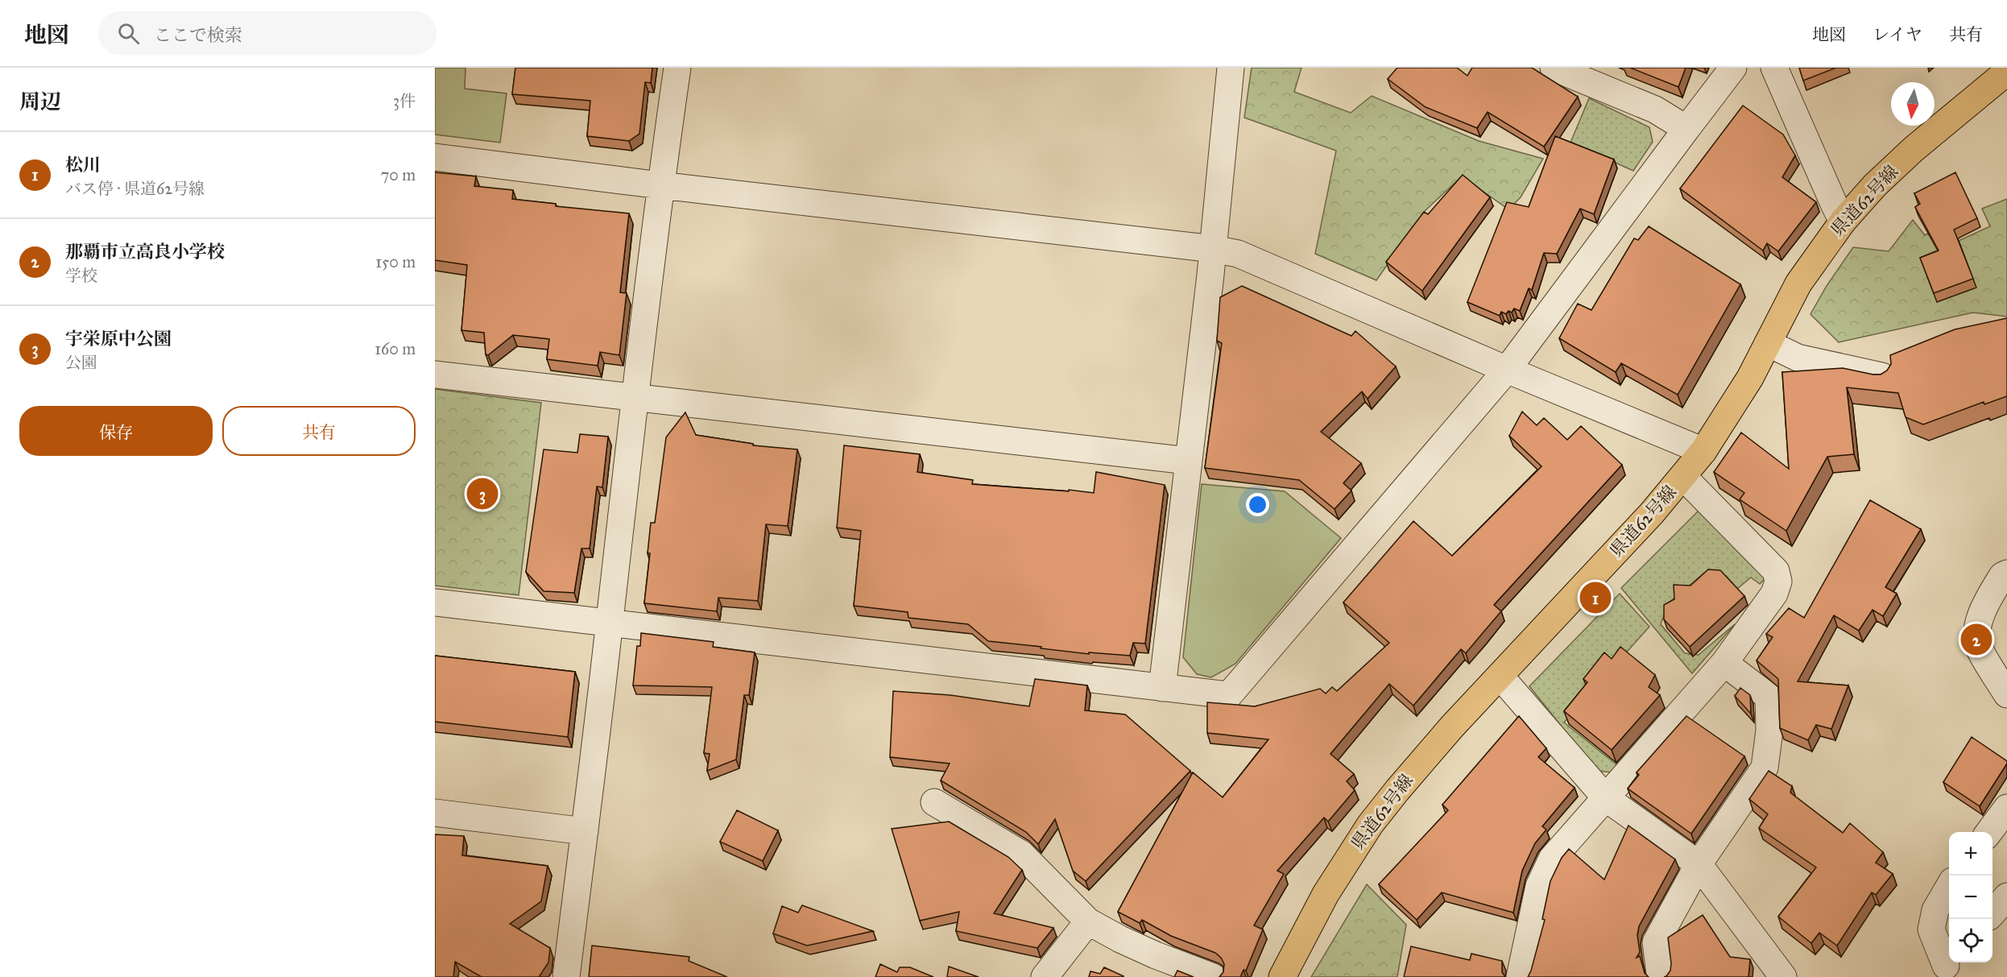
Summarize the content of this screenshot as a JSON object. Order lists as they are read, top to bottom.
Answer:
{
  "streets": {
    "main road": ["県道62号線"]
  },
  "north": "bottom",
  "page": {
    "header": "地図",
    "search": "ここで検索",
    "nav": ["地図", "レイヤ", "共有"],
    "heading": ["周辺", "3件"],
    "list": [
      {
        "mark": "1",
        "name": "松川",
        "note": "バス停 · 県道62号線",
        "value": "70 m"
      },
      {
        "mark": "2",
        "name": "那覇市立高良小学校",
        "note": "学校",
        "value": "150 m"
      },
      {
        "mark": "3",
        "name": "宇栄原中公園",
        "note": "公園",
        "value": "160 m"
      }
    ],
    "buttons": ["保存", "共有"],
    "pins": ["3", "1", "2"],
    "map_buttons": ["+", "−"]
  }
}
